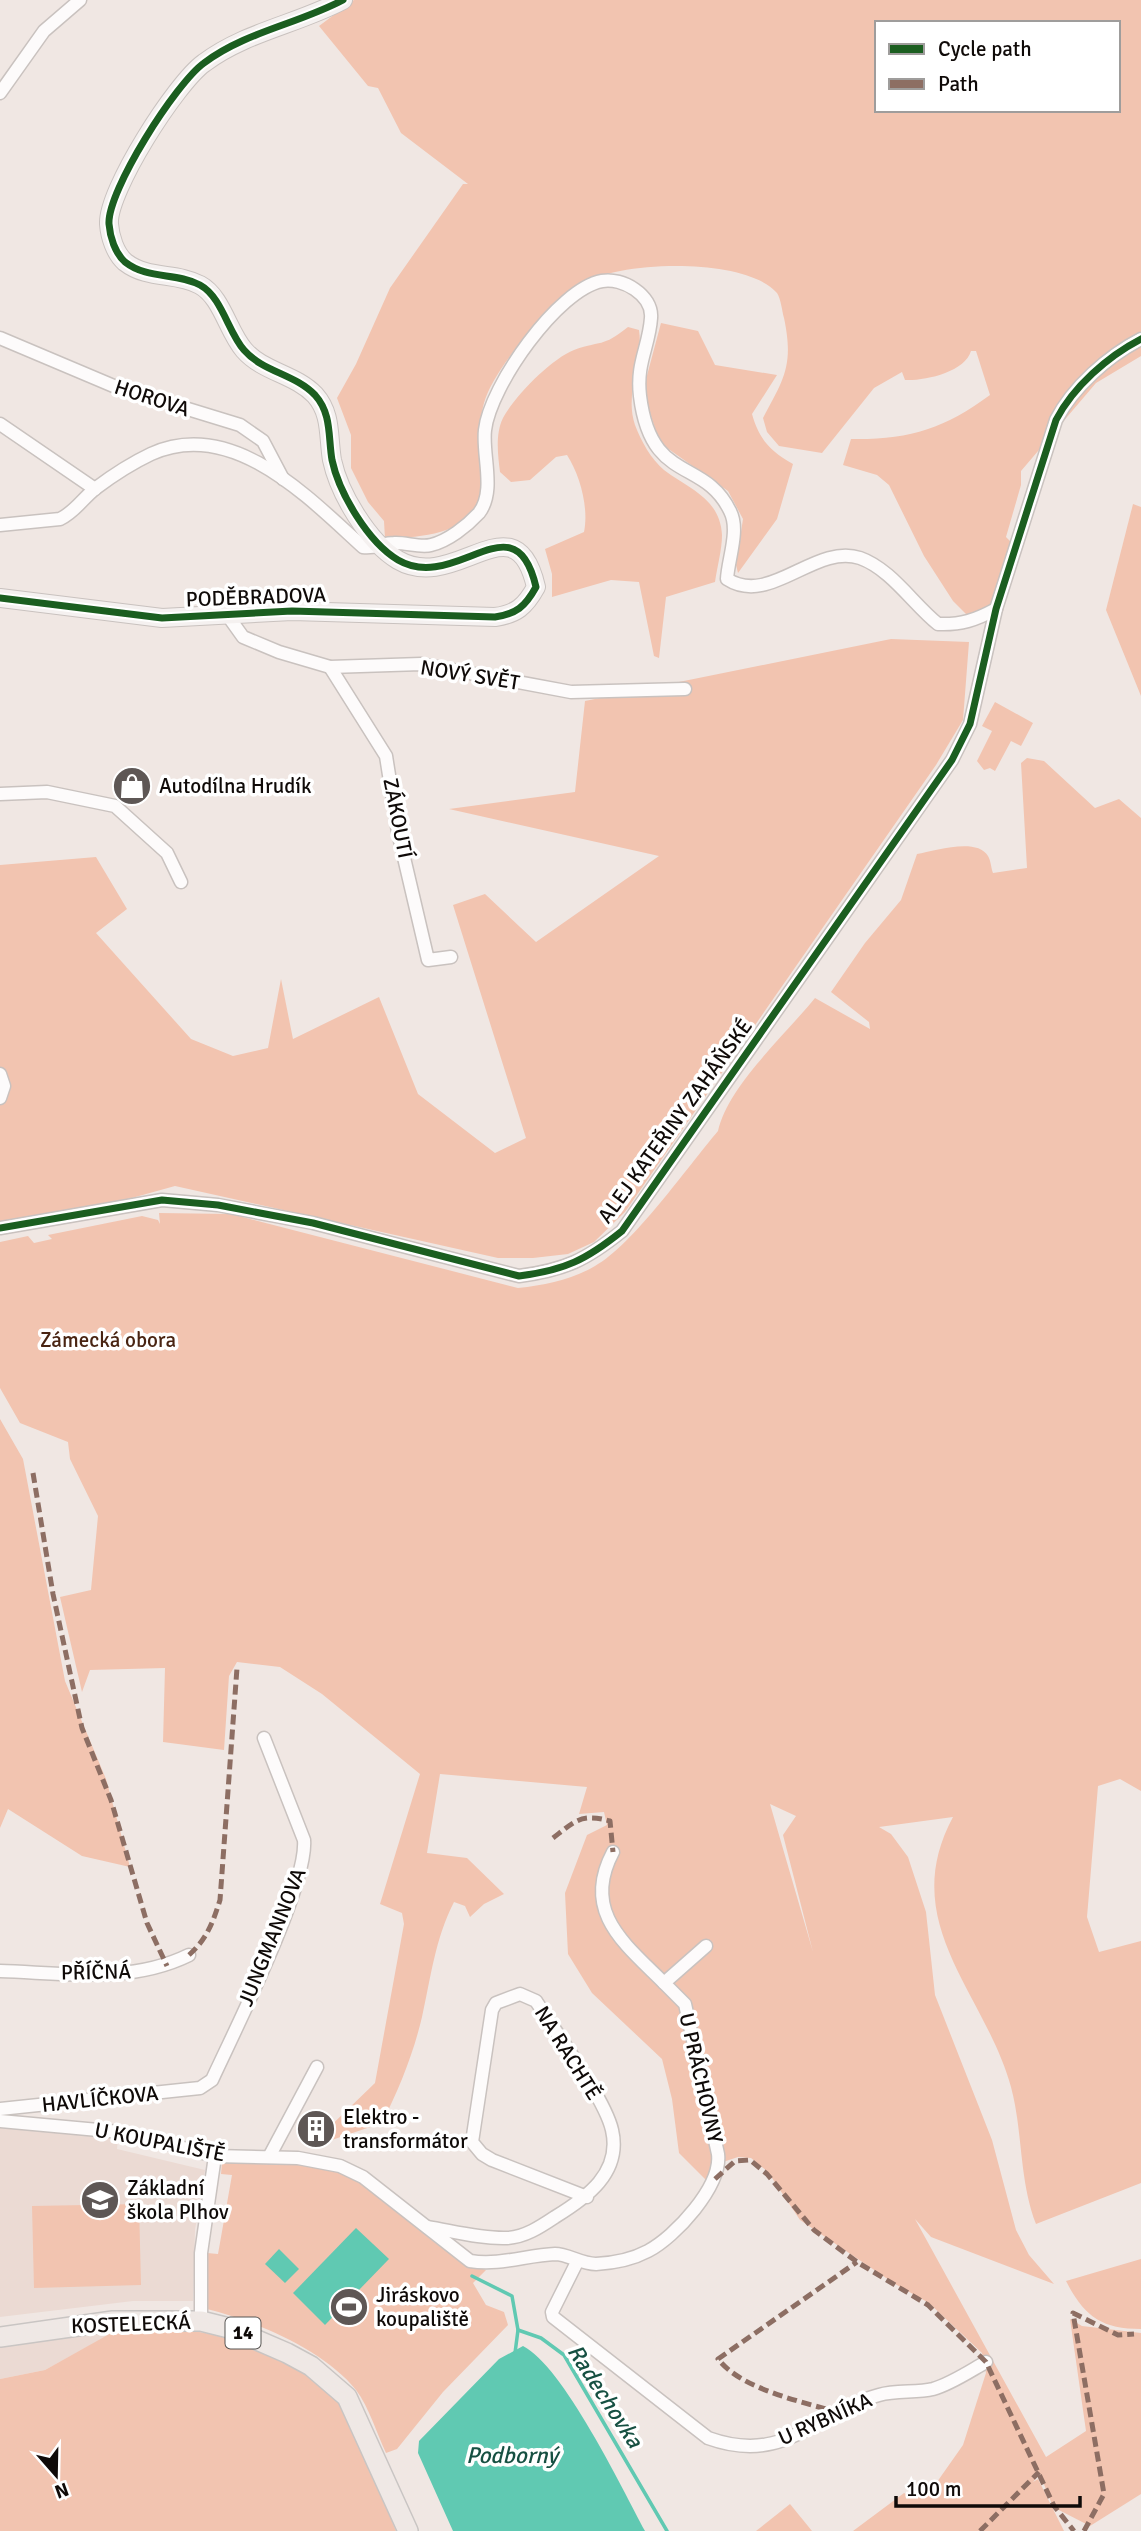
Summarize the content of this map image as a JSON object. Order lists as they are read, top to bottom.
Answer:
{
  "streets": {
    "main road": ["KOSTELECKÁ", "14"],
    "street": [
      "HOROVA",
      "PODĚBRADOVA",
      "NOVÝ SVĚT",
      "ZÁKOUTÍ",
      "ALEJ KATEŘINY ZAHÁŇSKÉ",
      "JUNGMANNOVA",
      "PŘÍČNÁ",
      "NA RACHTĚ",
      "U PRÁCHOVNY",
      "HAVLÍČKOVA",
      "U KOUPALIŠTĚ",
      "U RYBNÍKA"
    ]
  },
  "crossings": [
    ["PODĚBRADOVA", "NOVÝ SVĚT"],
    ["NOVÝ SVĚT", "ZÁKOUTÍ"],
    ["JUNGMANNOVA", "HAVLÍČKOVA"],
    ["NA RACHTĚ", "U PRÁCHOVNY"],
    ["NA RACHTĚ", "U KOUPALIŠTĚ"],
    ["U PRÁCHOVNY", "U KOUPALIŠTĚ"],
    ["U PRÁCHOVNY", "U RYBNÍKA"]
  ],
  "water": ["Radechovka", "Podborný"],
  "parks": ["Zámecká obora"],
  "places": {
    "shop": ["Autodílna Hrudík"],
    "building": ["Elektro - transformátor"],
    "school or university": ["Základní škola Plhov"],
    "sports": ["Jiráskovo koupaliště"]
  },
  "legend": ["Cycle path", "Path"],
  "scale_bar": "100 m",
  "north": "bottom"
}
